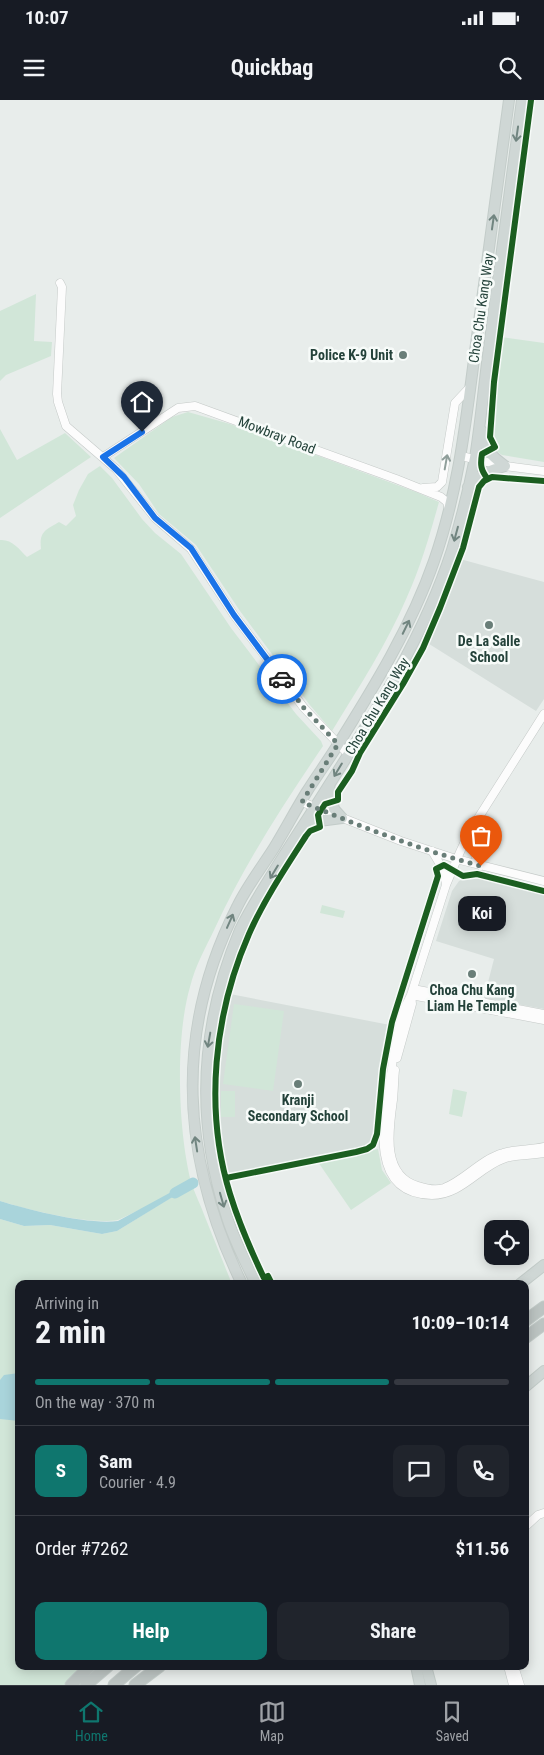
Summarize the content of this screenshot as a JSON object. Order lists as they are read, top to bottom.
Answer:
{
  "streets": {
    "main road": ["Choa Chu Kang Way"],
    "street": ["Mowbray Road"]
  },
  "crossings": [
    ["Choa Chu Kang Way", "Mowbray Road"]
  ],
  "places": [
    "Police K-9 Unit",
    "De La Salle School",
    "Koi",
    "Choa Chu Kang Liam He Temple",
    "Kranji Secondary School"
  ],
  "page": {
    "status": "10:07",
    "header": "Quickbag",
    "bubble": "Koi",
    "heading": ["2 min", "Arriving in", "10:09–10:14"],
    "panel": [
      "Sam",
      "Courier · 4.9",
      "Order #7262",
      "$11.56"
    ],
    "bar": "On the way · 370 m",
    "round": "S",
    "buttons": ["Help", "Share"],
    "tabs": ["Home", "Map", "Saved"]
  }
}
